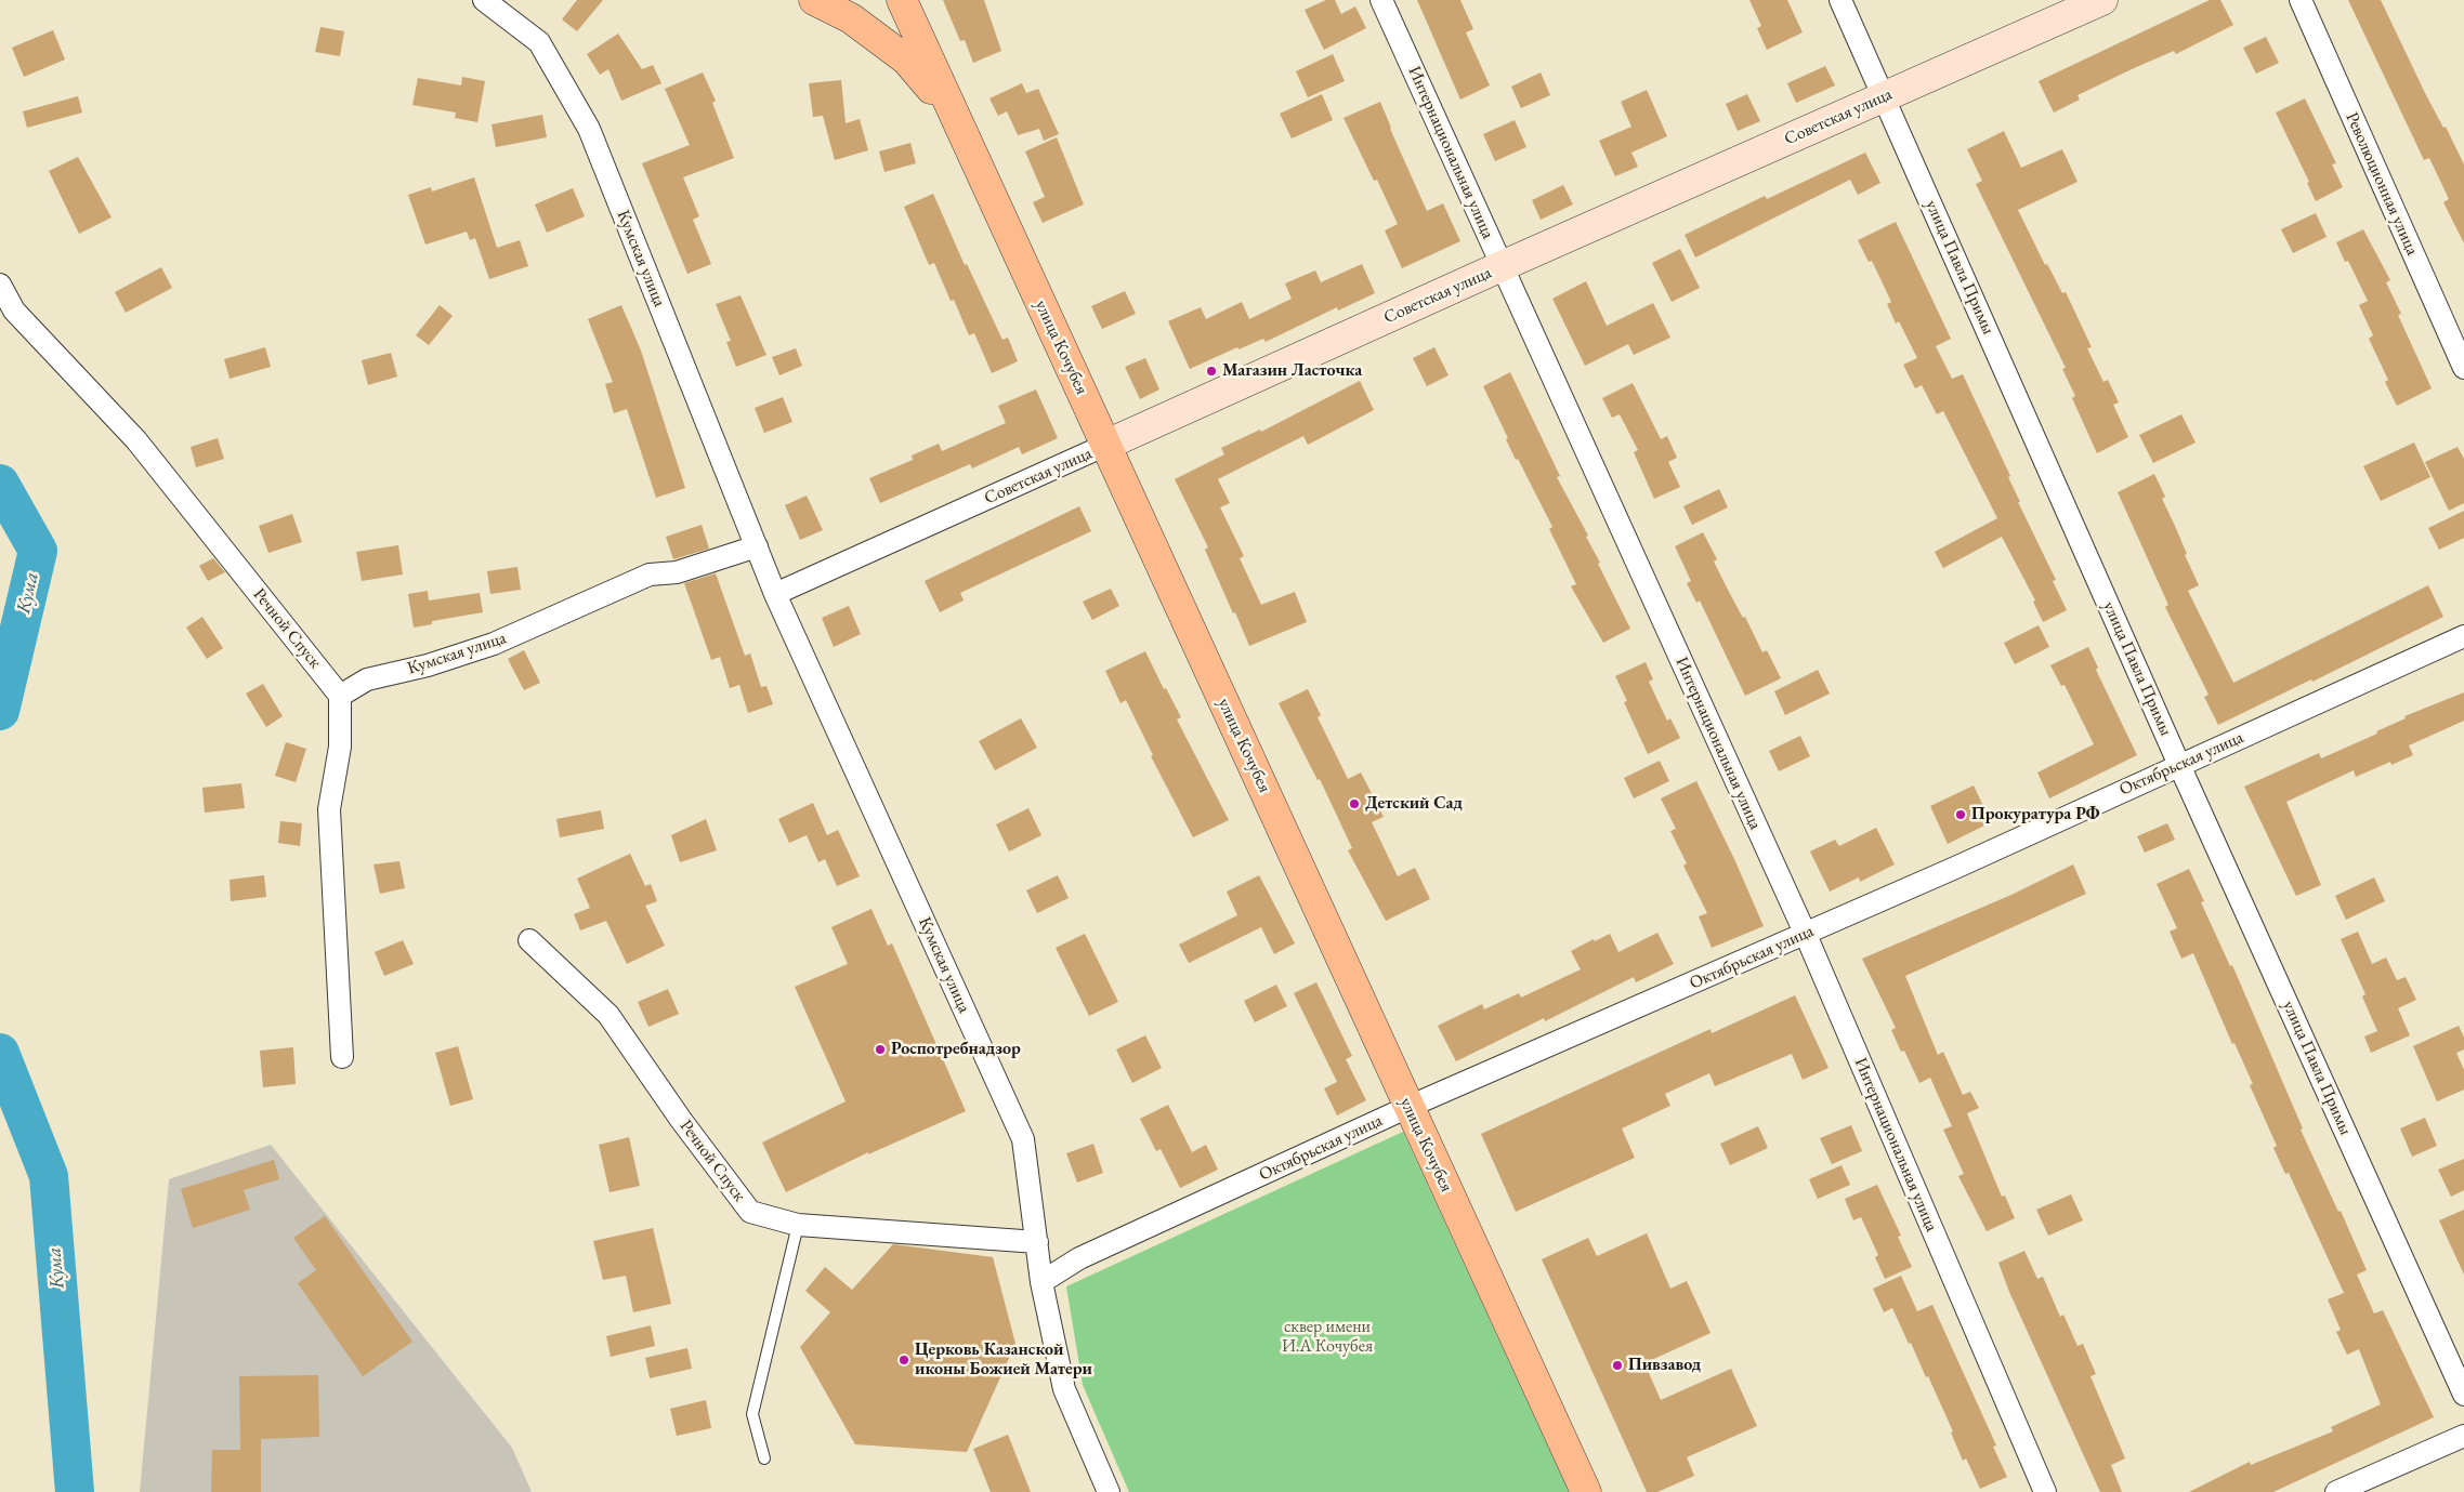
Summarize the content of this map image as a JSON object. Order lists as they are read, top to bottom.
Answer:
{
  "streets": {
    "main road": ["улица Кочубея"],
    "street": [
      "Советская улица",
      "Интернациональная улица",
      "Революционная улица",
      "Кумская улица",
      "улица Павла Примы",
      "Речной Спуск",
      "Октябрьская улица"
    ]
  },
  "crossings": [
    ["Советская улица", "Интернациональная улица"],
    ["Советская улица", "Кумская улица"],
    ["Советская улица", "улица Павла Примы"],
    ["Советская улица", "улица Кочубея"],
    ["Интернациональная улица", "Октябрьская улица"],
    ["Кумская улица", "Речной Спуск"],
    ["Кумская улица", "Октябрьская улица"],
    ["улица Павла Примы", "Октябрьская улица"],
    ["улица Кочубея", "Октябрьская улица"]
  ],
  "water": ["Кума"],
  "parks": ["сквер имени И.А Кочубея"],
  "places": [
    "Магазин Ласточка",
    "Детский Сад",
    "Прокуратура РФ",
    "Роспотребнадзор",
    "Церковь Казанской иконы Божией Матери",
    "Пивзавод"
  ]
}
